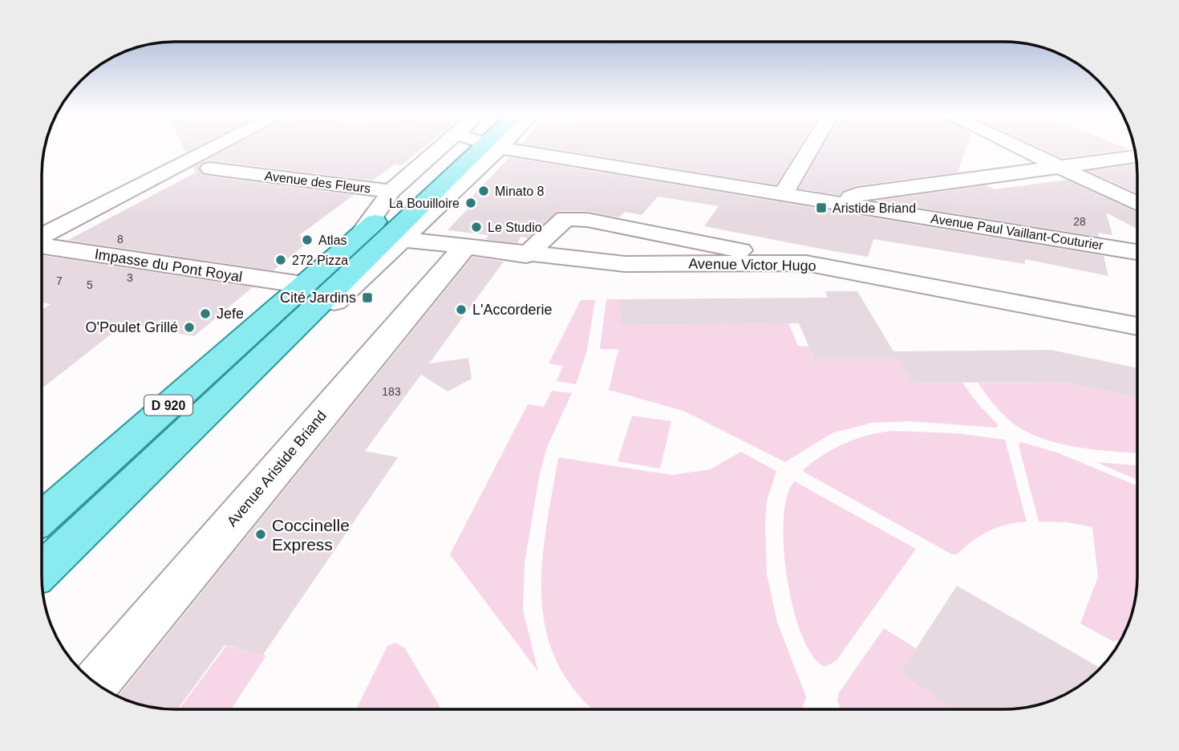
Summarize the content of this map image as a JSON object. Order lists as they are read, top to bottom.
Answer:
{
  "streets": {
    "main road": ["D 920"],
    "street": [
      "Avenue des Fleurs",
      "Avenue Paul Vaillant-Couturier",
      "Avenue Victor Hugo",
      "Impasse du Pont Royal",
      "Avenue Aristide Briand"
    ]
  },
  "crossings": [
    ["Avenue Victor Hugo", "D 920"],
    ["Avenue Victor Hugo", "Avenue Aristide Briand"],
    ["Impasse du Pont Royal", "D 920"]
  ],
  "places": {
    "other": [
      "Minato 8",
      "La Bouilloire",
      "Le Studio",
      "Atlas",
      "272 Pizza",
      "L'Accorderie",
      "Jefe",
      "O'Poulet Grillé",
      "Coccinelle Express"
    ],
    "transit": ["Aristide Briand", "Cité Jardins"]
  },
  "house_numbers": [
    "28",
    "8",
    "3",
    "7",
    "5",
    "183"
  ]
}
